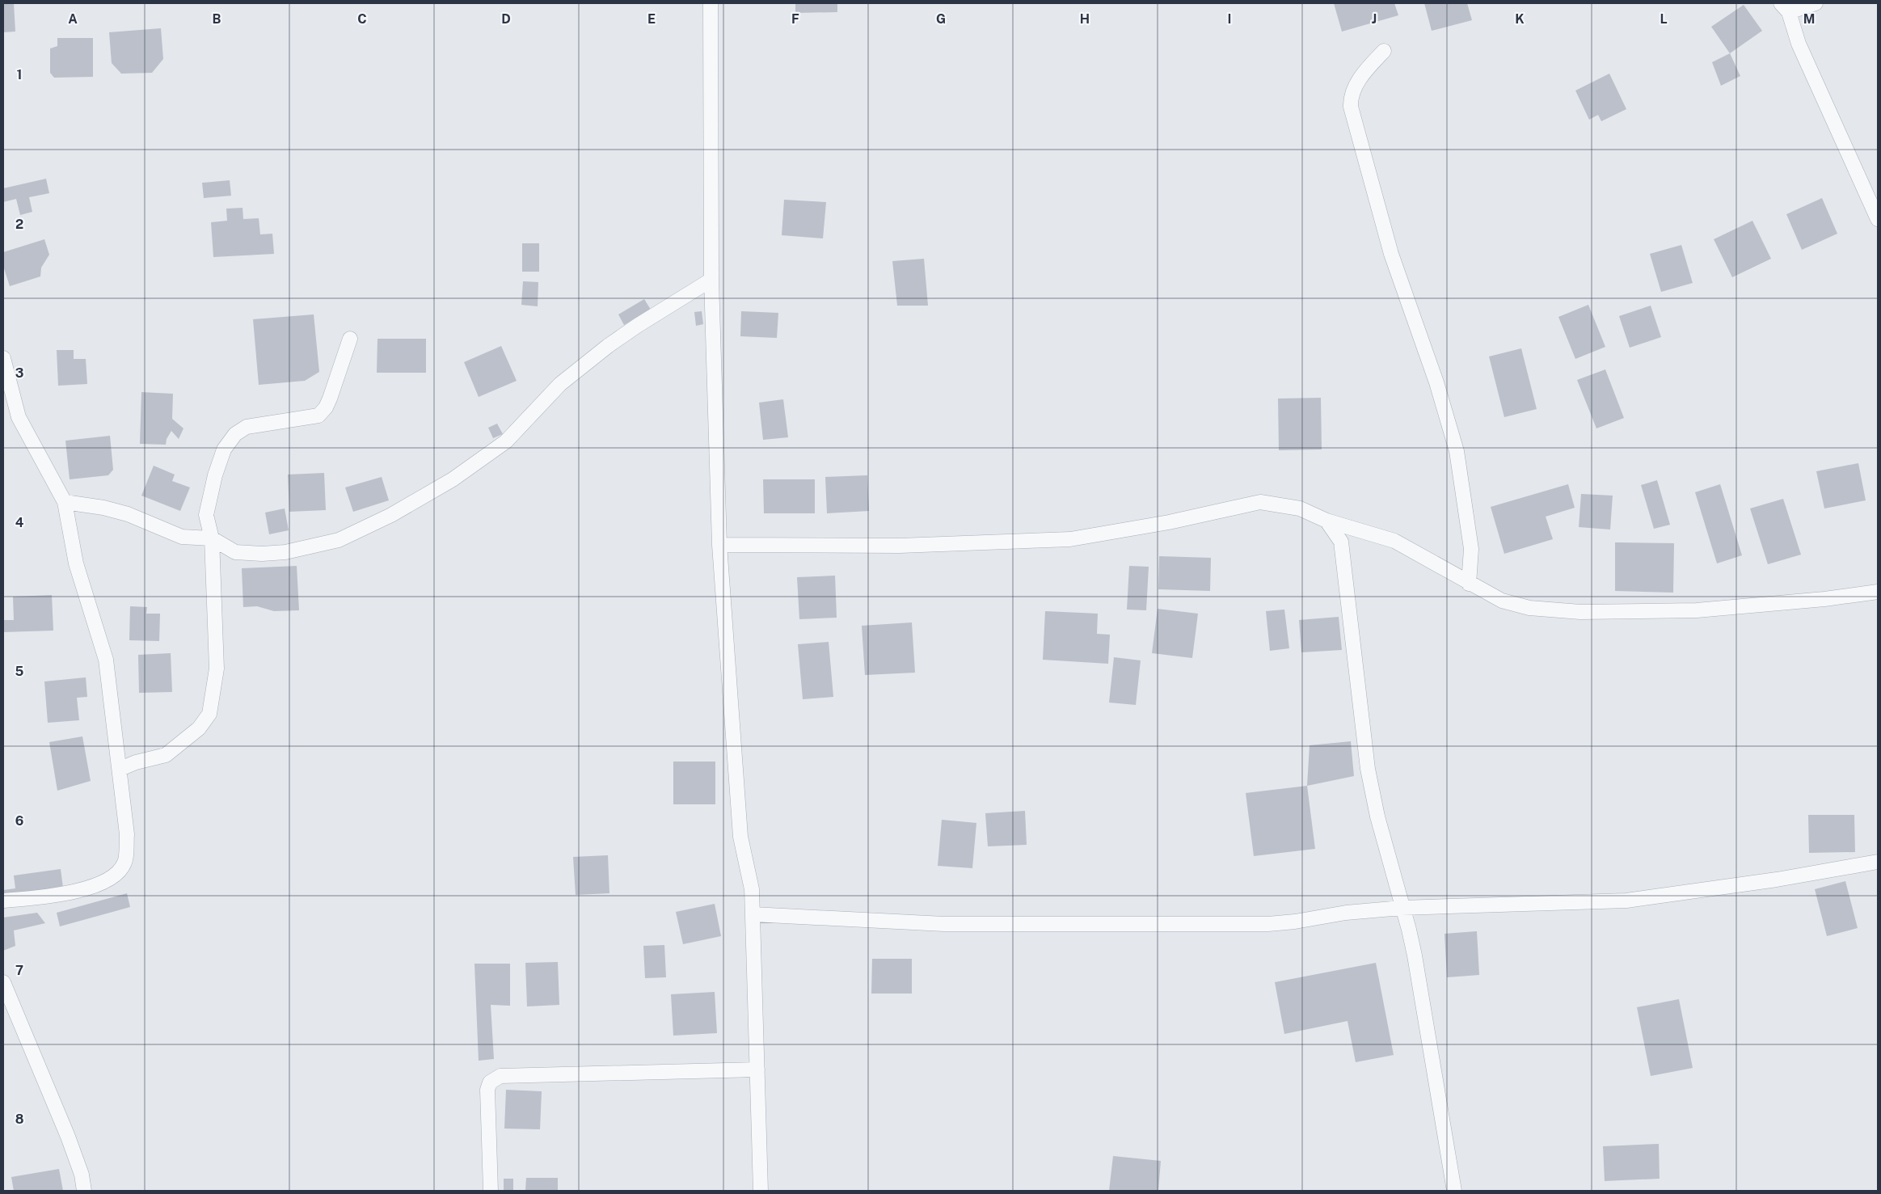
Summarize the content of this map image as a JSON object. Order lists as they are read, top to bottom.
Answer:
{
  "grid": {
    "columns": [
      "A",
      "B",
      "C",
      "D",
      "E",
      "F",
      "G",
      "H",
      "I",
      "J",
      "K",
      "L",
      "M"
    ],
    "rows": [
      "1",
      "2",
      "3",
      "4",
      "5",
      "6",
      "7",
      "8"
    ]
  }
}
